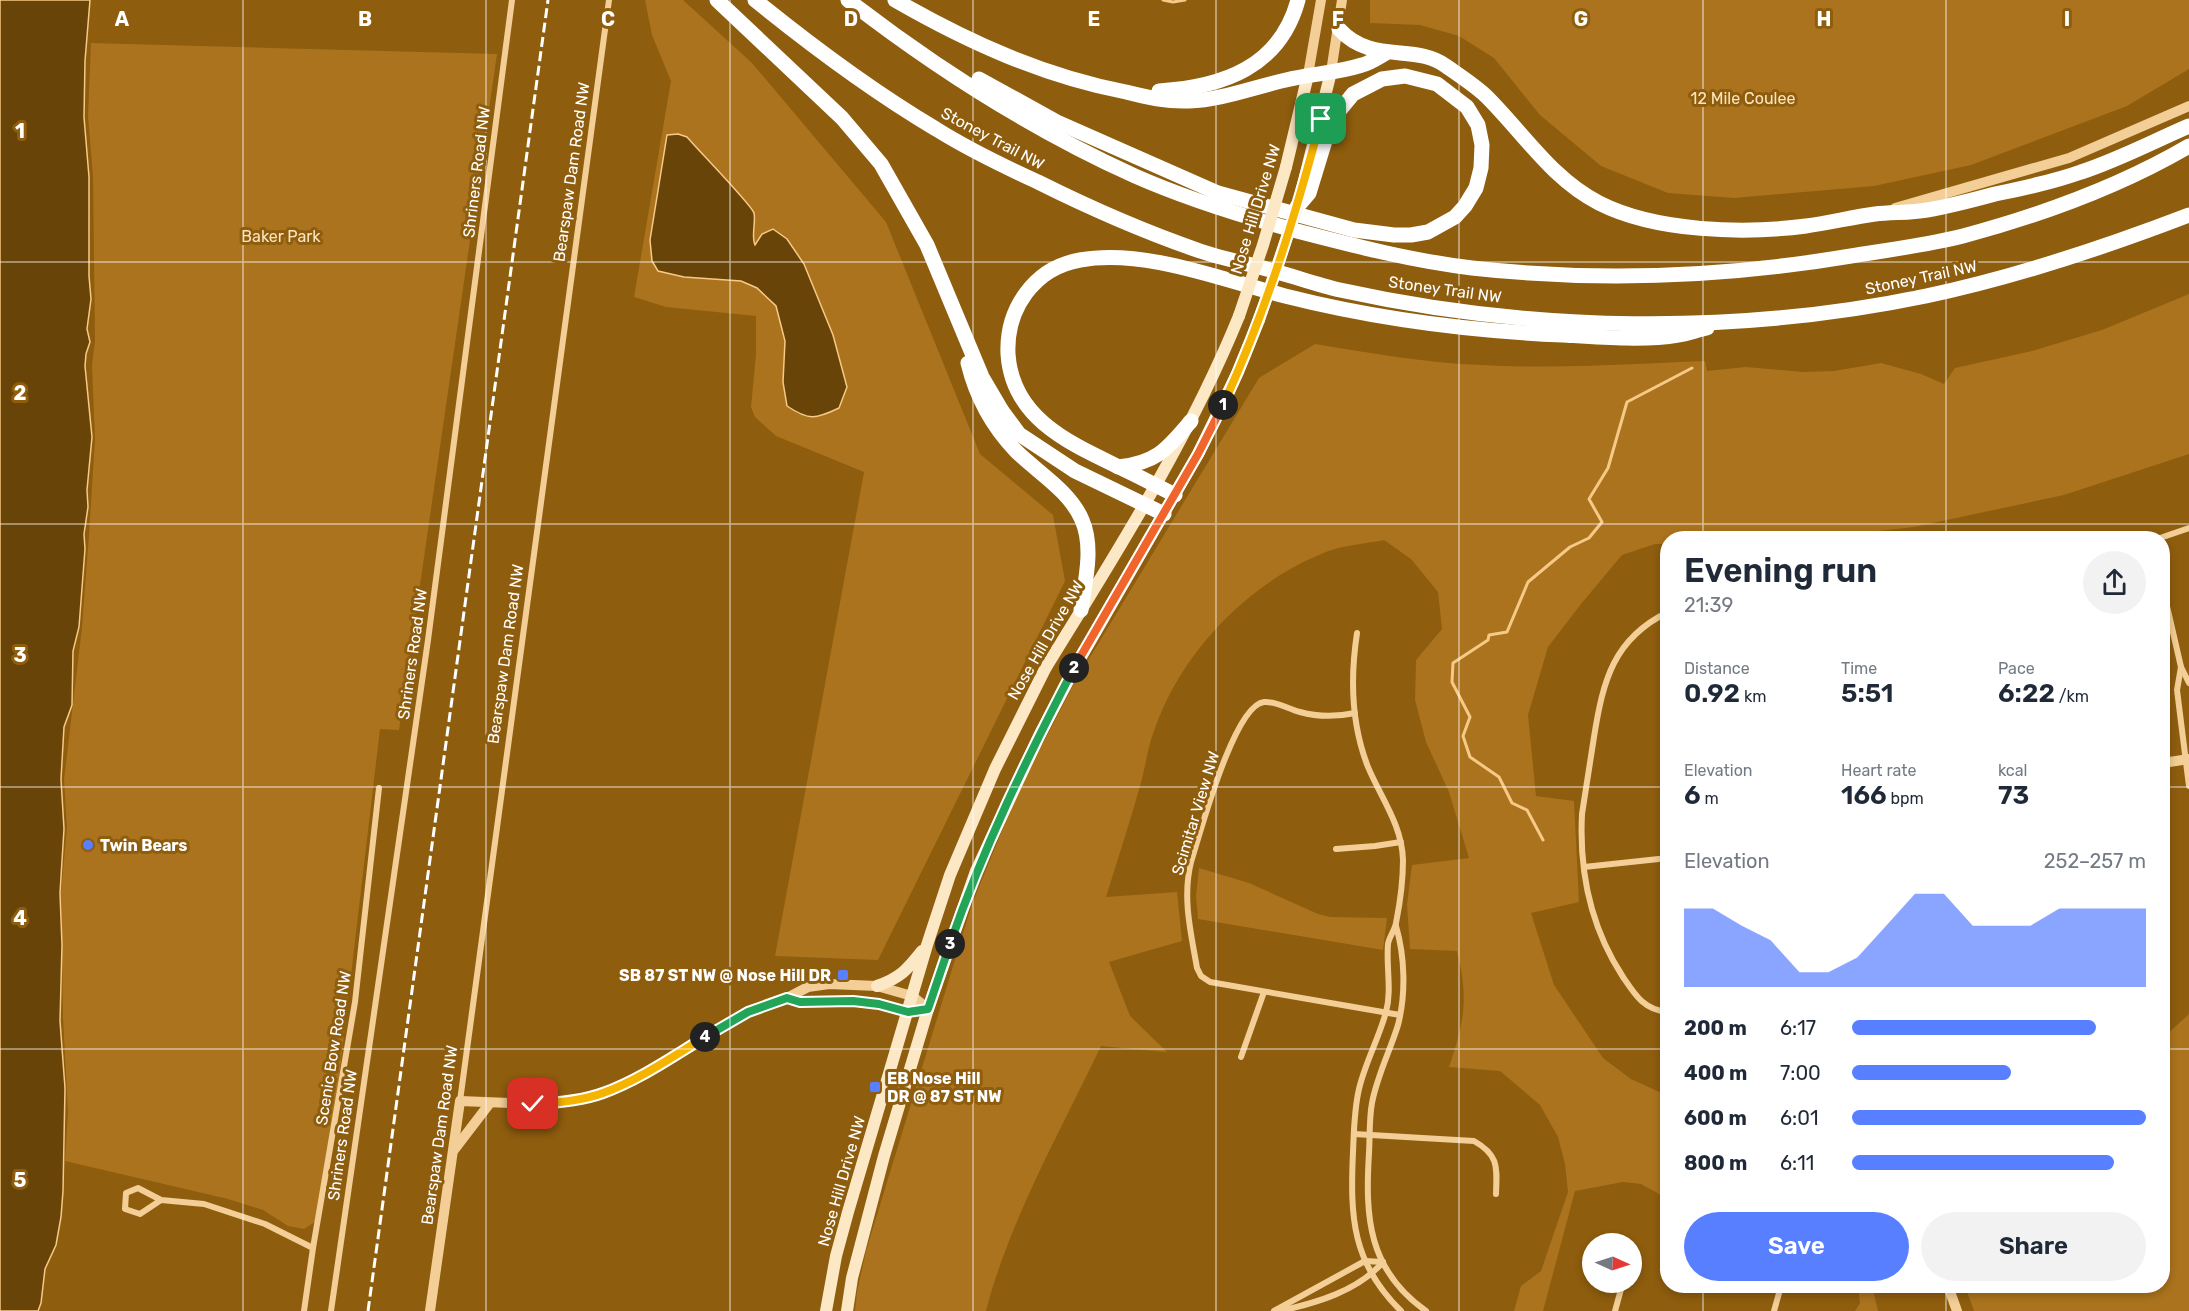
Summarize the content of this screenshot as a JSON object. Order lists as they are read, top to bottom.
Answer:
{
  "streets": {
    "highway": ["Stoney Trail NW"],
    "main road": ["Nose Hill Drive NW"],
    "street": [
      "Shriners Road NW",
      "Bearspaw Dam Road NW",
      "Scimitar View NW",
      "Scenic Bow Road NW"
    ]
  },
  "parks": ["12 Mile Coulee", "Baker Park"],
  "places": {
    "other": ["Twin Bears"],
    "transit": ["SB 87 ST NW @ Nose Hill DR", "EB Nose Hill DR @ 87 ST NW"]
  },
  "north": "right",
  "page": {
    "pins": [
      "1",
      "2",
      "3",
      "4"
    ],
    "heading": ["Evening run", "21:39"],
    "stats": [
      ["Distance", "0.92 km"],
      ["Time", "5:51"],
      ["Pace", "6:22 /km"],
      ["Elevation", "6 m"],
      ["Heart rate", "166 bpm"],
      ["kcal", "73"]
    ],
    "chart": ["Elevation", "252–257 m"],
    "list": [
      {
        "name": "200 m",
        "note": "6:17"
      },
      {
        "name": "400 m",
        "note": "7:00"
      },
      {
        "name": "600 m",
        "note": "6:01"
      },
      {
        "name": "800 m",
        "note": "6:11"
      }
    ],
    "buttons": ["Save", "Share"]
  },
  "grid": {
    "columns": [
      "A",
      "B",
      "C",
      "D",
      "E",
      "F",
      "G",
      "H",
      "I"
    ],
    "rows": [
      "1",
      "2",
      "3",
      "4",
      "5"
    ]
  }
}
